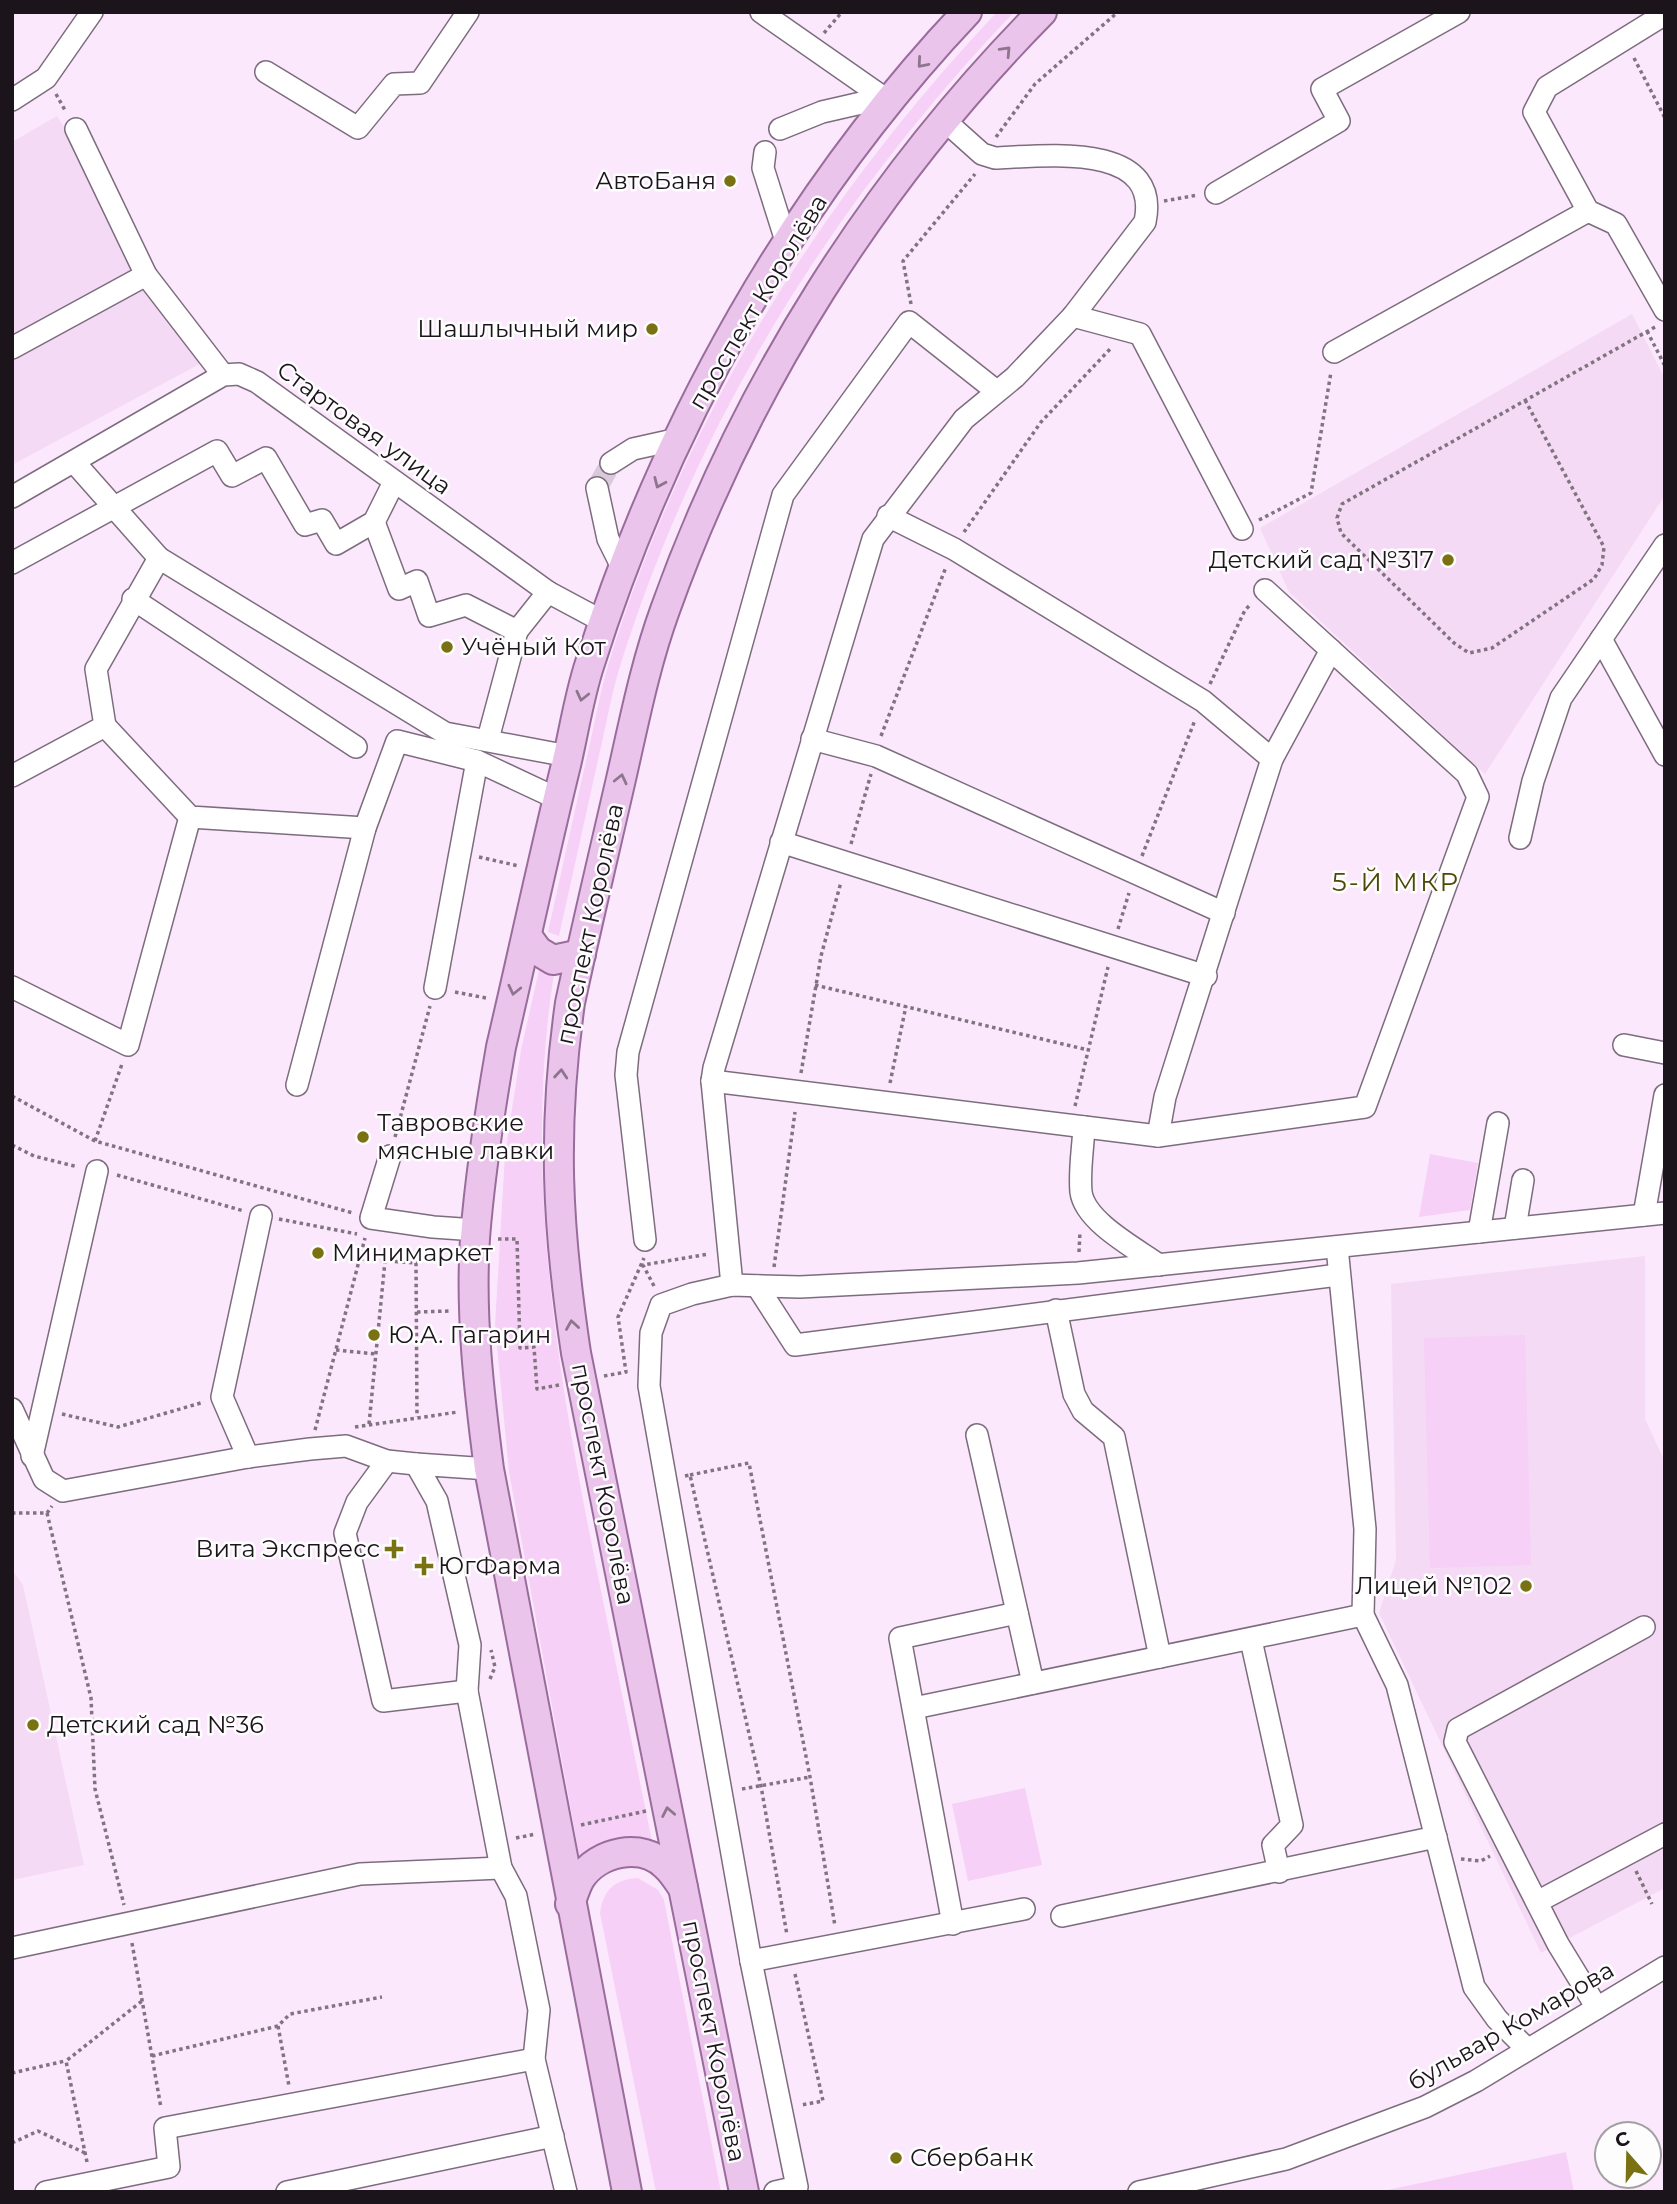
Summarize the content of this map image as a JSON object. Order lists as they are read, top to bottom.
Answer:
{
  "streets": {
    "main road": ["проспект Королёва"],
    "street": ["Стартовая улица", "бульвар Комарова"]
  },
  "crossings": [
    ["проспект Королёва", "Стартовая улица"]
  ],
  "districts": ["5-Й МКР"],
  "places": {
    "other": [
      "АвтоБаня",
      "Шашлычный мир",
      "Детский сад №317",
      "Учёный Кот",
      "Тавровские мясные лавки",
      "Минимаркет",
      "Ю.А. Гагарин",
      "Лицей №102",
      "Детский сад №36",
      "Сбербанк"
    ],
    "health": ["Вита Экспресс", "ЮгФарма"]
  },
  "north": "top"
}
